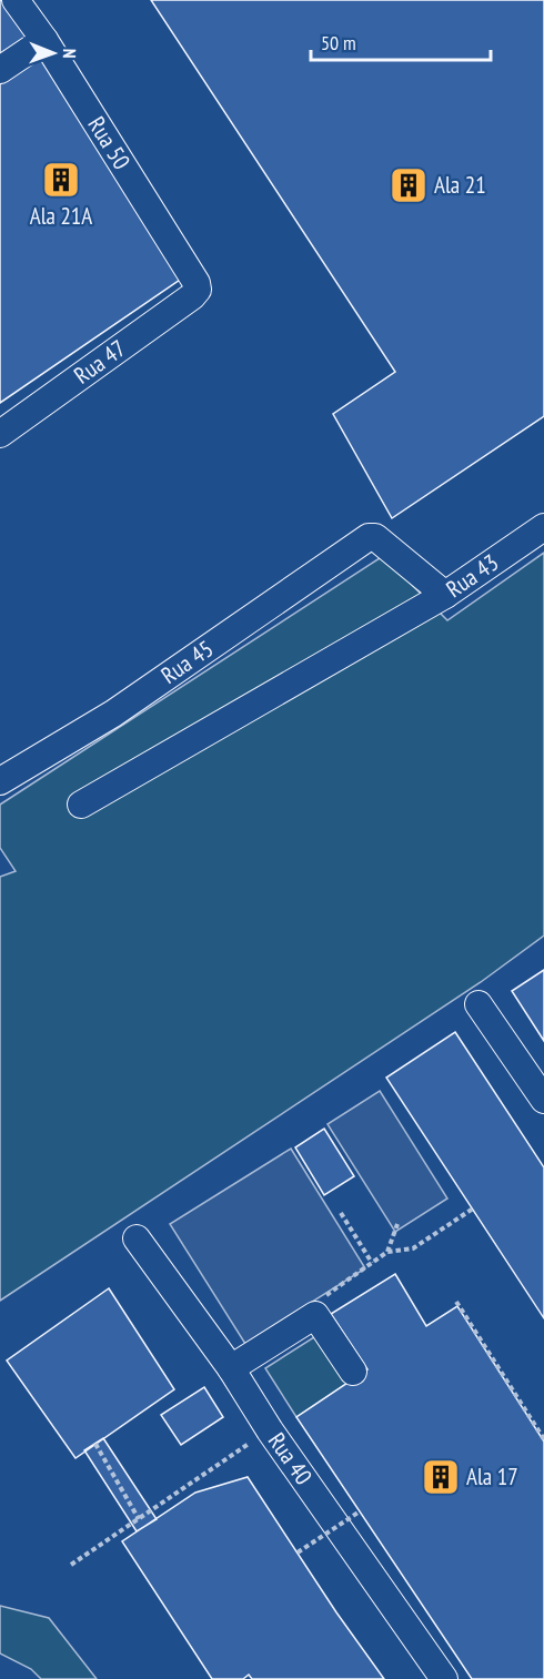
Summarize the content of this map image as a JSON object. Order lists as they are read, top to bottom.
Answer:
{
  "streets": {
    "lane": [
      "Rua 50",
      "Rua 47",
      "Rua 43",
      "Rua 45",
      "Rua 40"
    ]
  },
  "crossings": [
    ["Rua 50", "Rua 47"],
    ["Rua 43", "Rua 45"]
  ],
  "places": {
    "building": ["Ala 21A", "Ala 21", "Ala 17"]
  },
  "scale_bar": "50 m",
  "north": "right"
}
